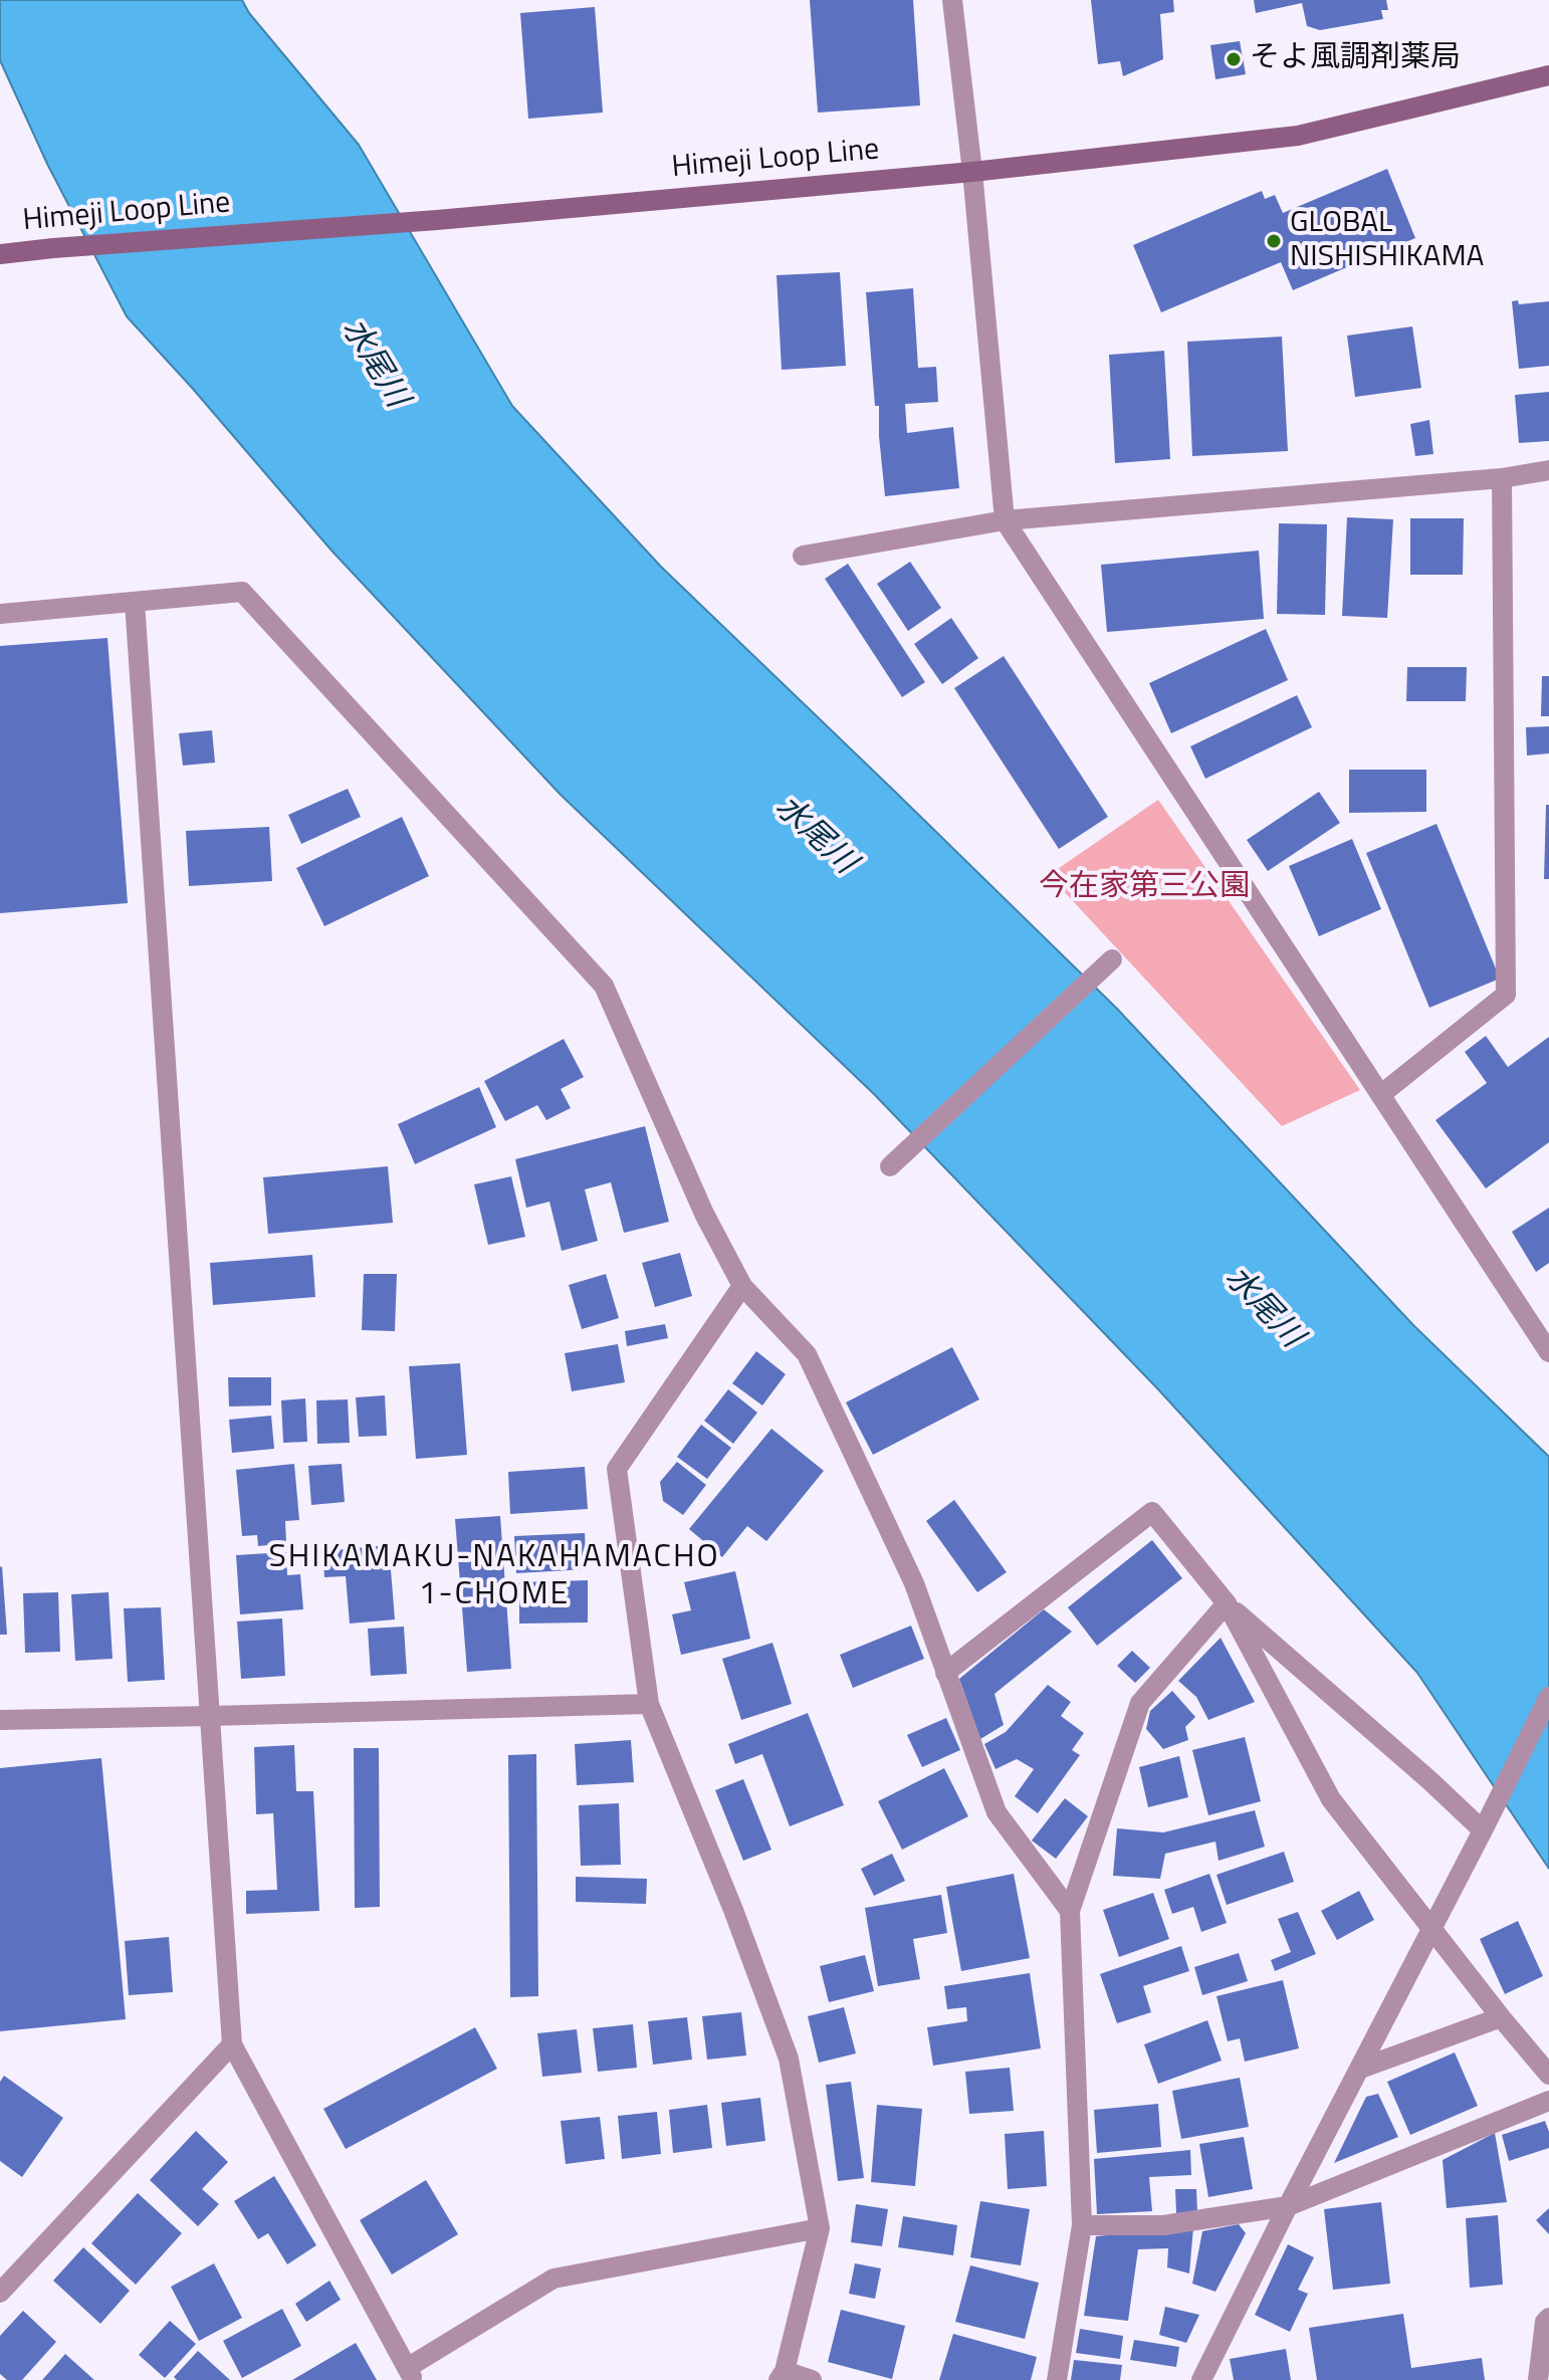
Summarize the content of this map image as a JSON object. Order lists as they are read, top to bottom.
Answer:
{
  "streets": {
    "main road": ["Himeji Loop Line"]
  },
  "districts": ["SHIKAMAKU-NAKAHAMACHO 1-CHOME"],
  "water": ["水尾川"],
  "parks": ["今在家第三公園"],
  "places": ["そよ風調剤薬局", "GLOBAL NISHISHIKAMA"]
}
